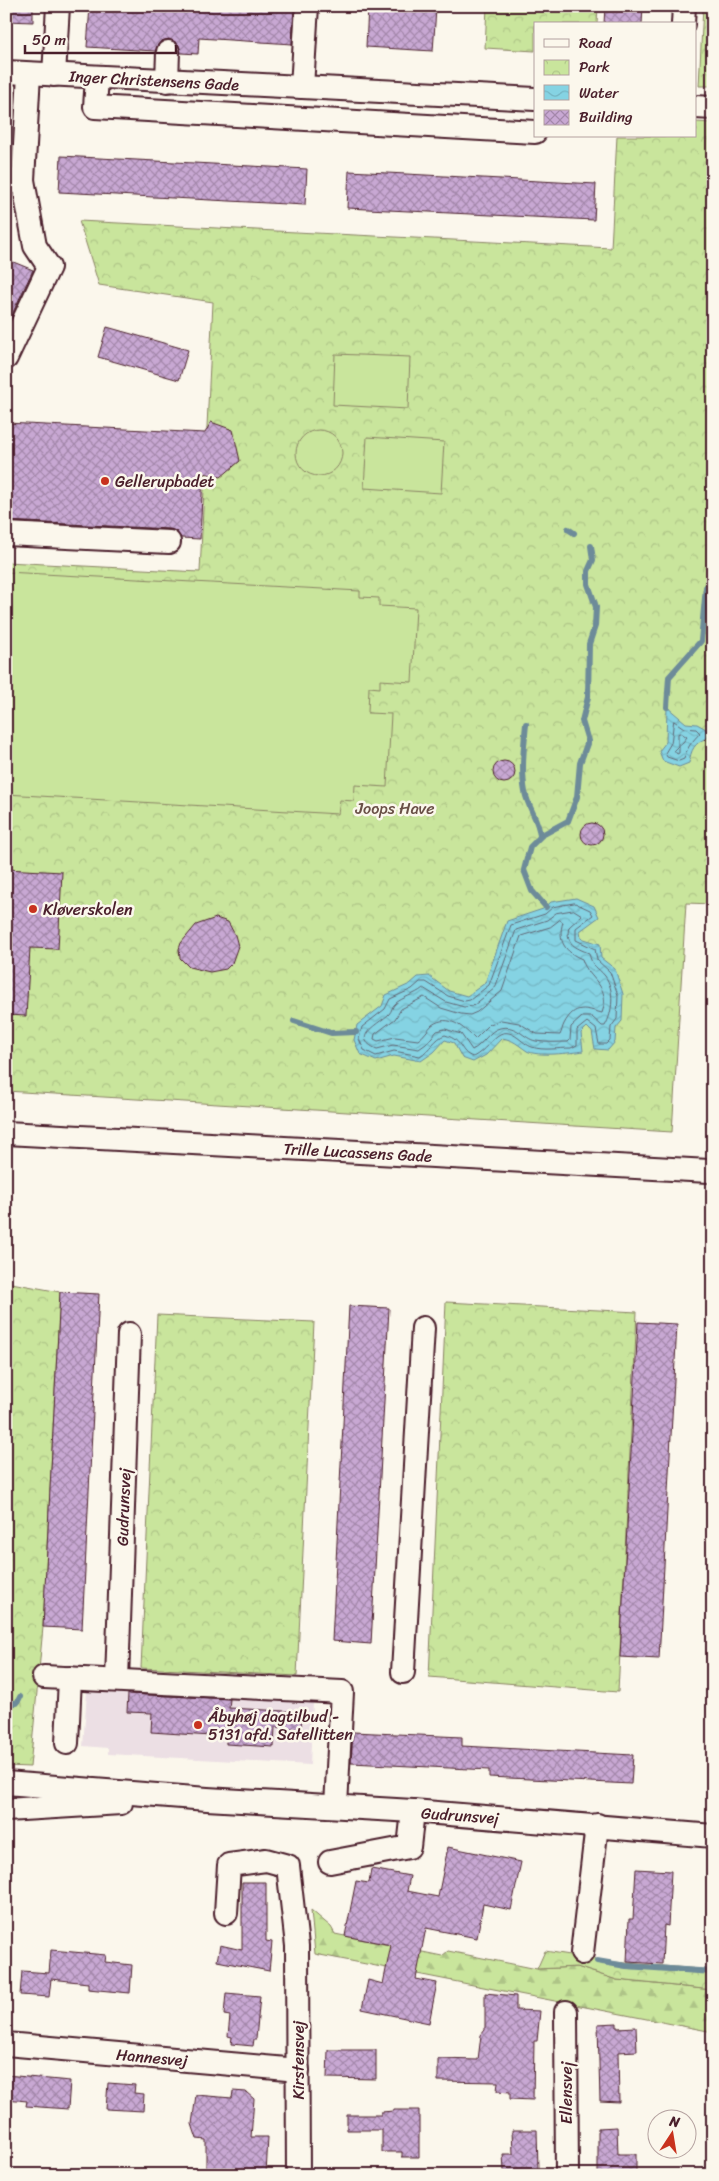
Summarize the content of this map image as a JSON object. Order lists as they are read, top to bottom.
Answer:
{
  "streets": {
    "street": [
      "Inger Christensens Gade",
      "Trille Lucassens Gade",
      "Gudrunsvej",
      "Hannesvej",
      "Kirstensvej",
      "Ellensvej"
    ]
  },
  "crossings": [
    ["Hannesvej", "Kirstensvej"]
  ],
  "parks": ["Joops Have"],
  "places": ["Gellerupbadet", "Kløverskolen", "Åbyhøj dagtilbud - 5131 afd. Satellitten"],
  "legend": [
    "Road",
    "Park",
    "Water",
    "Building"
  ],
  "scale_bar": "50 m",
  "north": "top"
}
